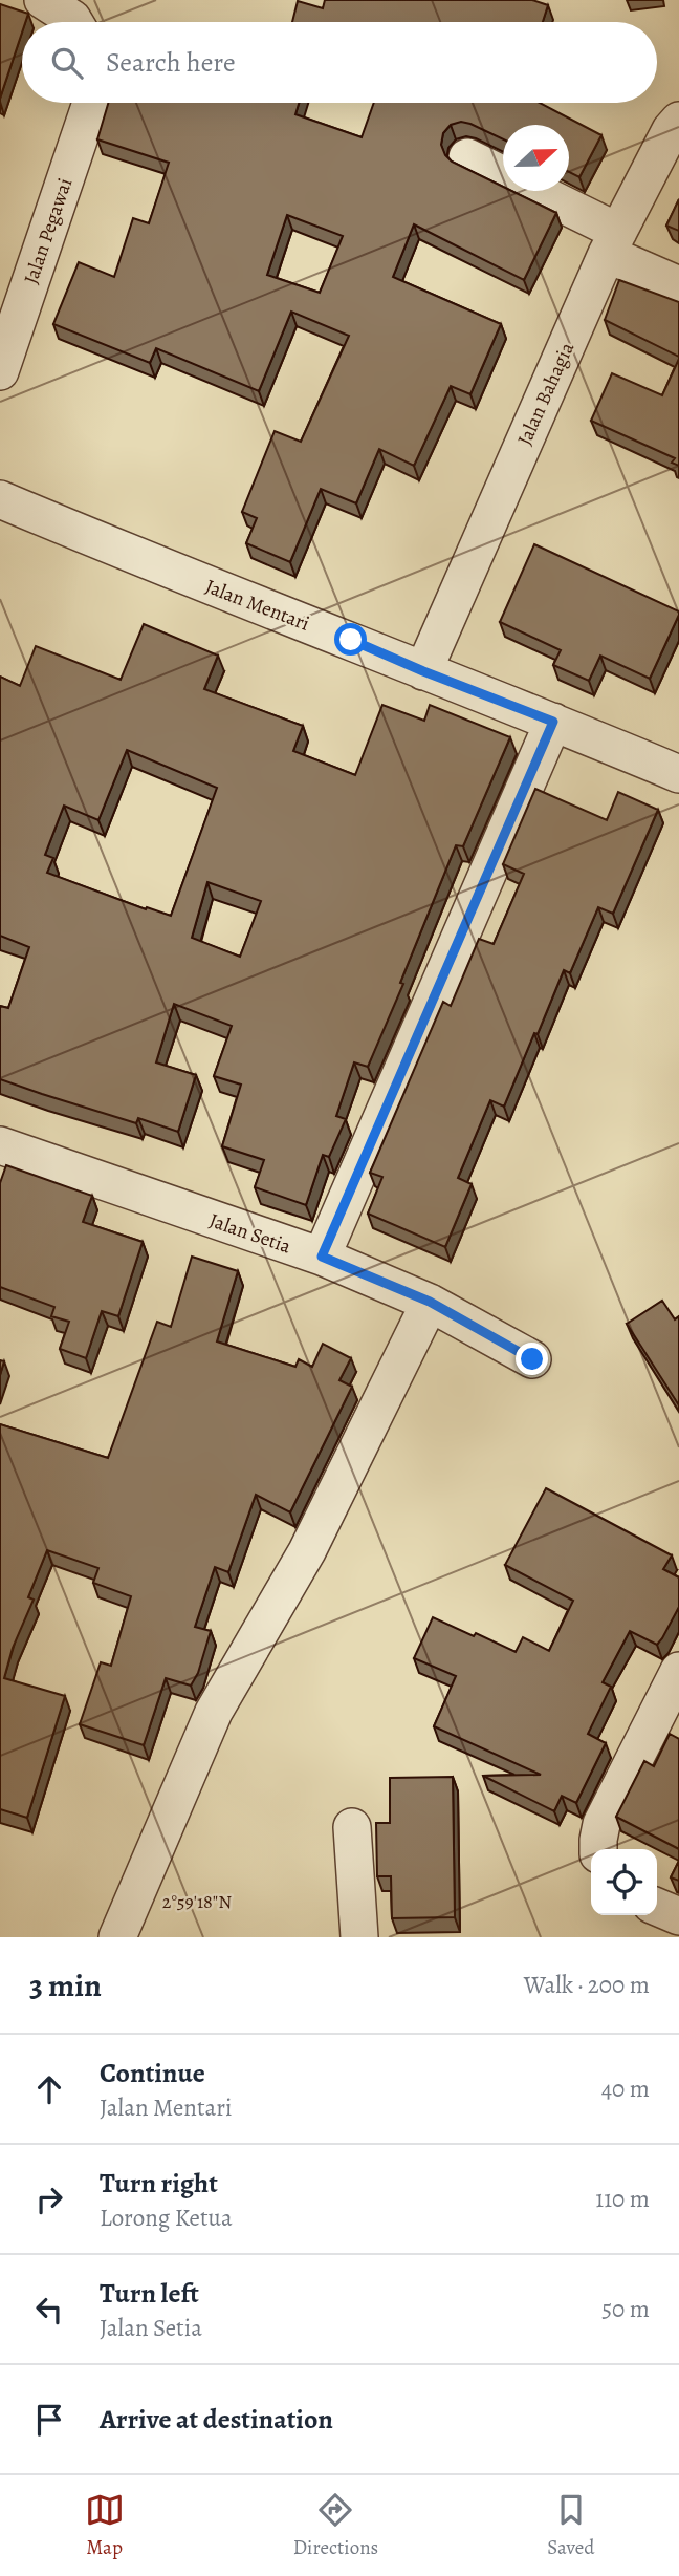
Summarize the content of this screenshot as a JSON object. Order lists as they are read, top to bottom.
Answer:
{
  "streets": {
    "street": [
      "Jalan Pegawai",
      "Jalan Bahagia",
      "Jalan Mentari",
      "Jalan Setia"
    ]
  },
  "crossings": [
    ["Jalan Bahagia", "Jalan Mentari"]
  ],
  "north": "right",
  "page": {
    "search": "Search here",
    "heading": ["3 min", "Walk · 200 m"],
    "list": [
      ["Continue", "Jalan Mentari", "40 m"],
      ["Turn right", "Lorong Ketua", "110 m"],
      ["Turn left", "Jalan Setia", "50 m"],
      "Arrive at destination"
    ],
    "nav": ["Map", "Directions", "Saved"]
  },
  "coordinates": ["2°59'18\"N"]
}
